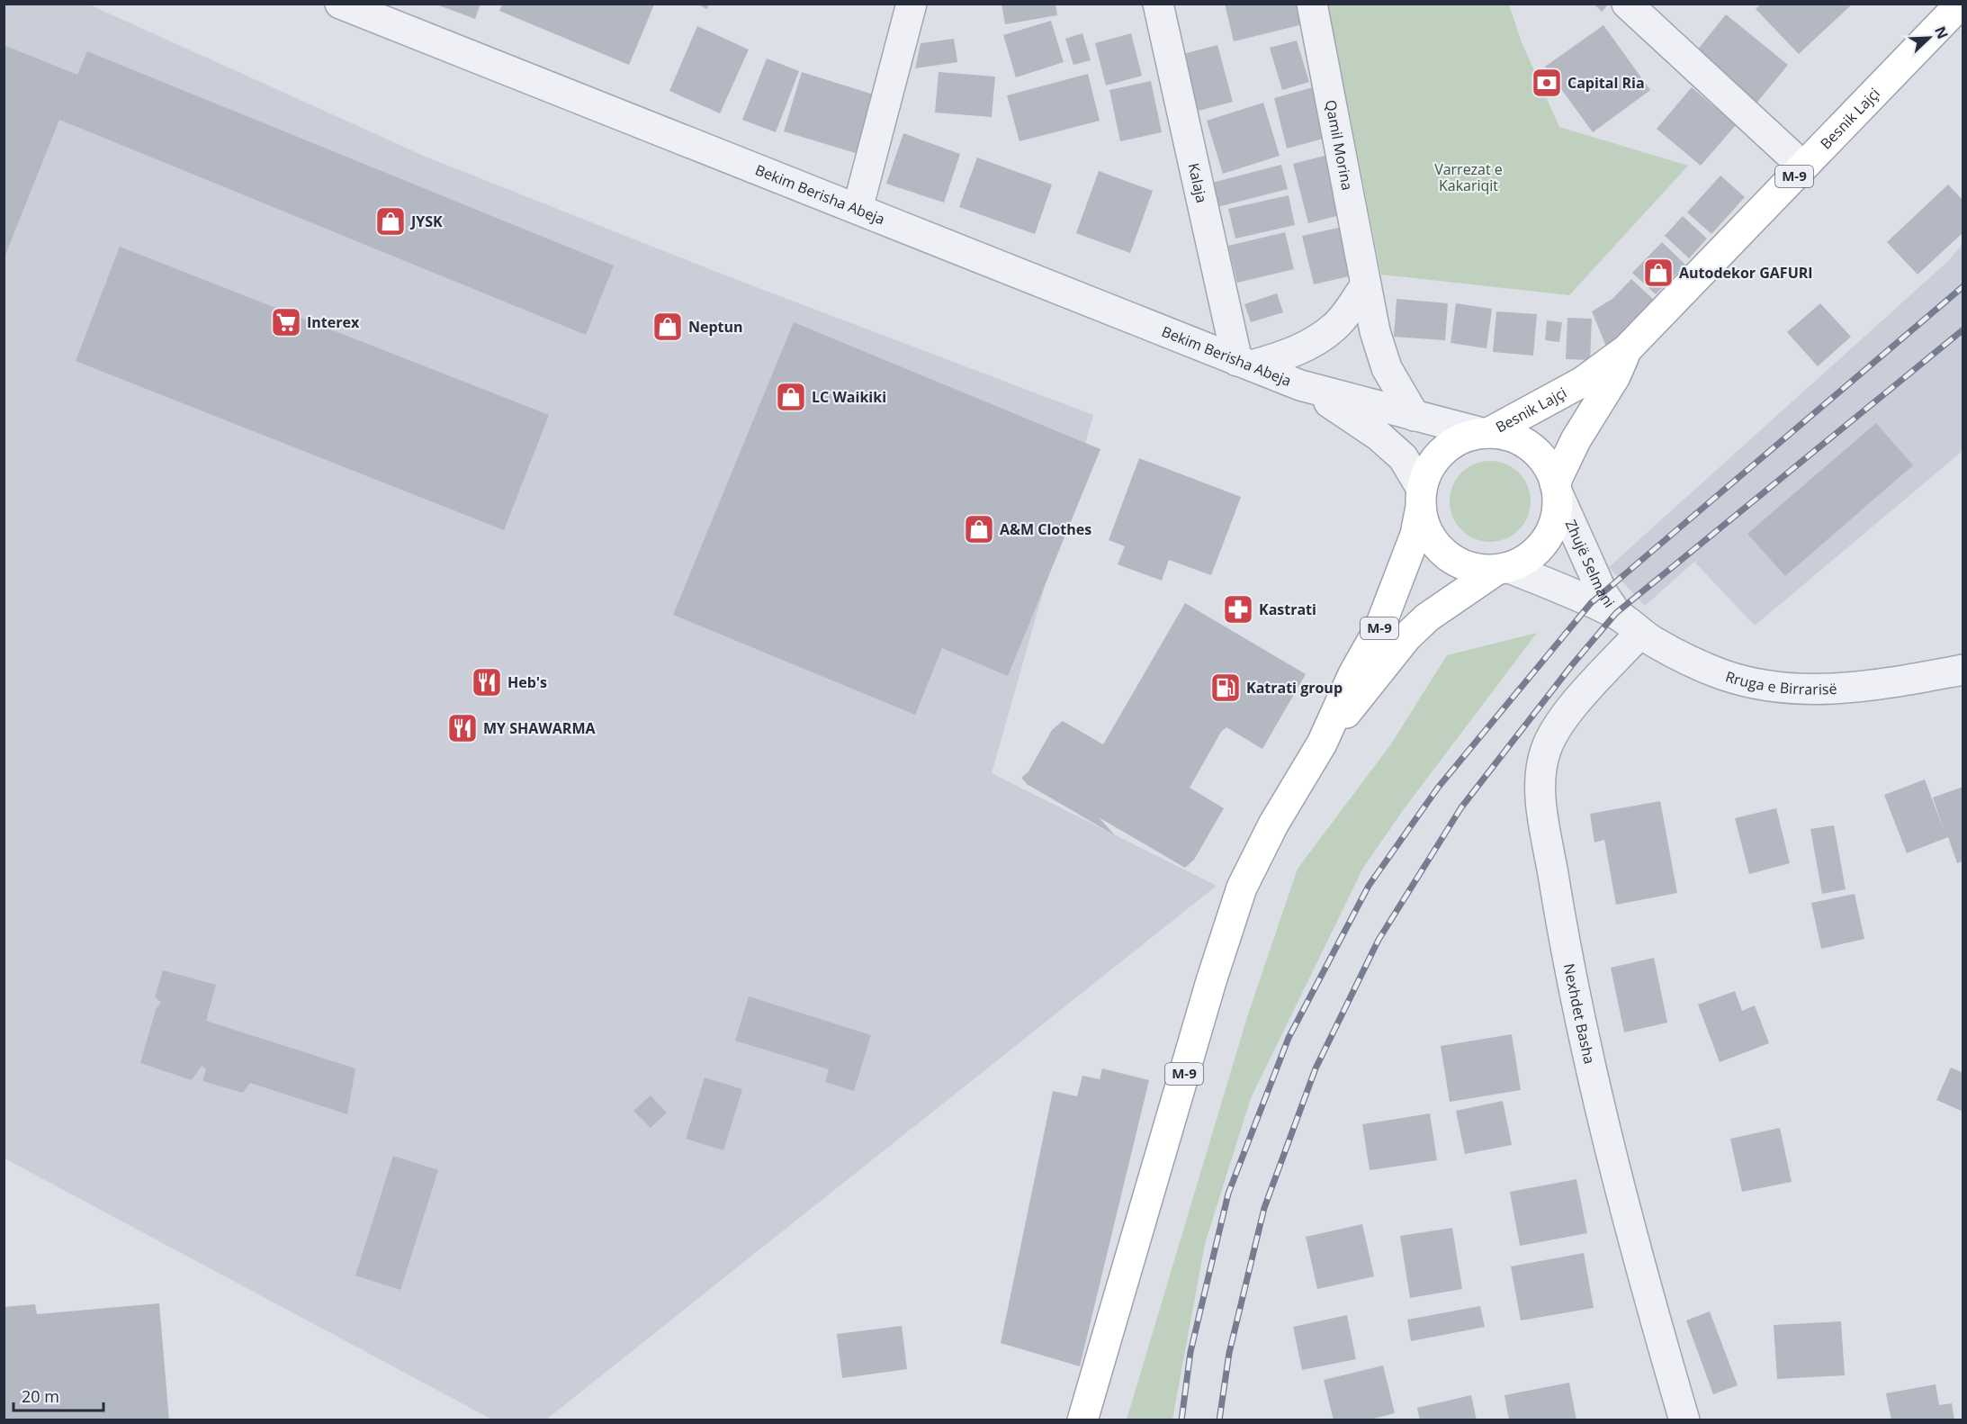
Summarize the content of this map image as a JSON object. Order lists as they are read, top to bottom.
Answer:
{
  "streets": {
    "main road": ["Besnik Lajçi", "M-9"],
    "street": [
      "Qamil Morina",
      "Kalaja",
      "Bekim Berisha Abeja",
      "Zhujë Selmani",
      "Rruga e Birrarisë",
      "Nexhdet Basha"
    ]
  },
  "crossings": [
    ["Besnik Lajçi", "M-9"],
    ["Besnik Lajçi", "Bekim Berisha Abeja"],
    ["Besnik Lajçi", "Zhujë Selmani"],
    ["Qamil Morina", "Bekim Berisha Abeja"],
    ["M-9", "Bekim Berisha Abeja"],
    ["M-9", "Zhujë Selmani"],
    ["Kalaja", "Bekim Berisha Abeja"],
    ["Bekim Berisha Abeja", "Zhujë Selmani"],
    ["Zhujë Selmani", "Rruga e Birrarisë"],
    ["Rruga e Birrarisë", "Nexhdet Basha"]
  ],
  "parks": ["Varrezat e Kakariqit"],
  "places": {
    "bank": ["Capital Ria"],
    "shop": [
      "JYSK",
      "Autodekor GAFURI",
      "Neptun",
      "LC Waikiki",
      "A&M Clothes"
    ],
    "supermarket": ["Interex"],
    "pharmacy": ["Kastrati"],
    "restaurant": ["Heb's", "MY SHAWARMA"],
    "fuel station": ["Katrati group"]
  },
  "scale_bar": "20 m",
  "north": "top right"
}
